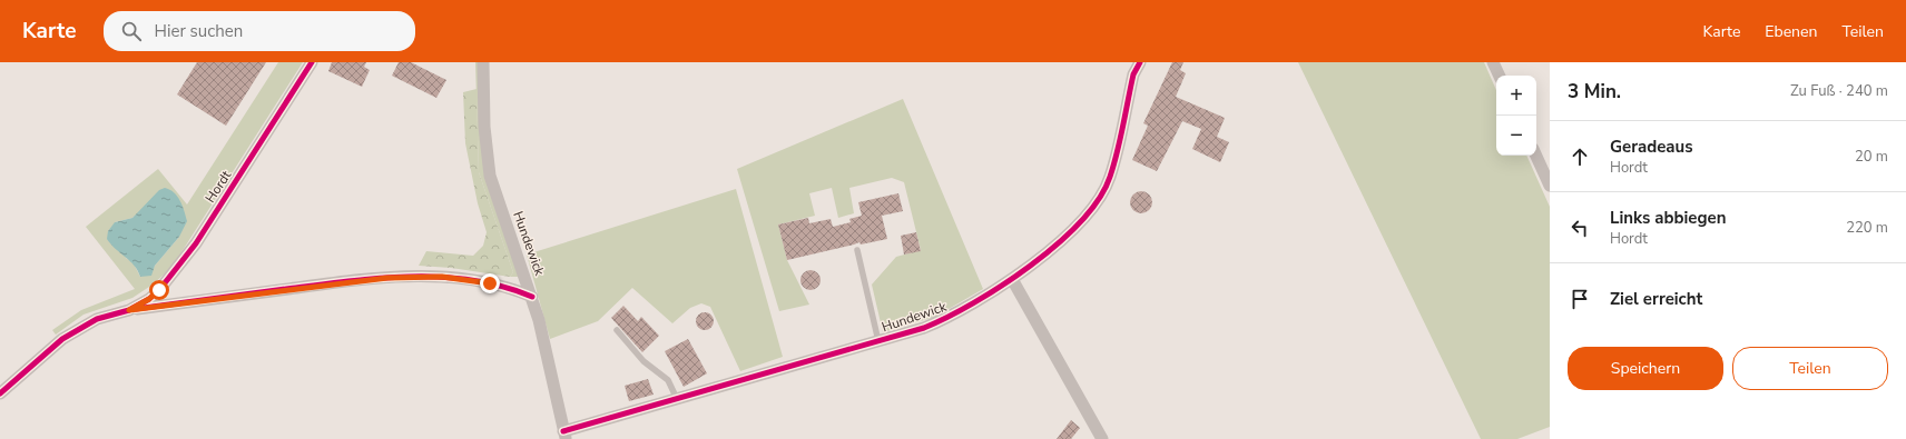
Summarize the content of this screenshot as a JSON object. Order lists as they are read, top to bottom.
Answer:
{
  "streets": {
    "street": ["Hordt", "Hundewick"]
  },
  "crossings": [
    ["Hordt", "Hundewick"]
  ],
  "page": {
    "header": "Karte",
    "search": "Hier suchen",
    "nav": ["Karte", "Ebenen", "Teilen"],
    "heading": ["3 Min.", "Zu Fuß · 240 m"],
    "map_buttons": ["+", "−"],
    "list": [
      ["Geradeaus", "Hordt", "20 m"],
      ["Links abbiegen", "Hordt", "220 m"],
      "Ziel erreicht"
    ],
    "buttons": ["Speichern", "Teilen"]
  }
}
